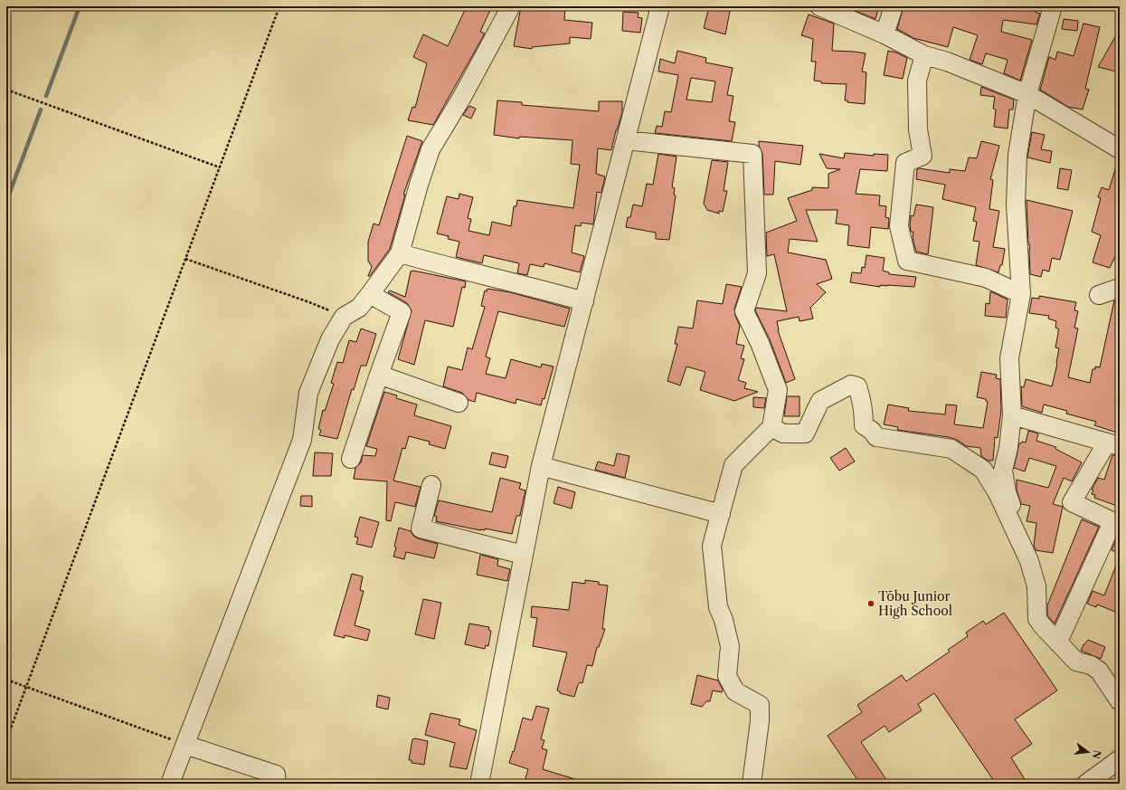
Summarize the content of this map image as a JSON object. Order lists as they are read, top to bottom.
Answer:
{
  "places": ["Tōbu Junior High School"],
  "north": "right"
}
